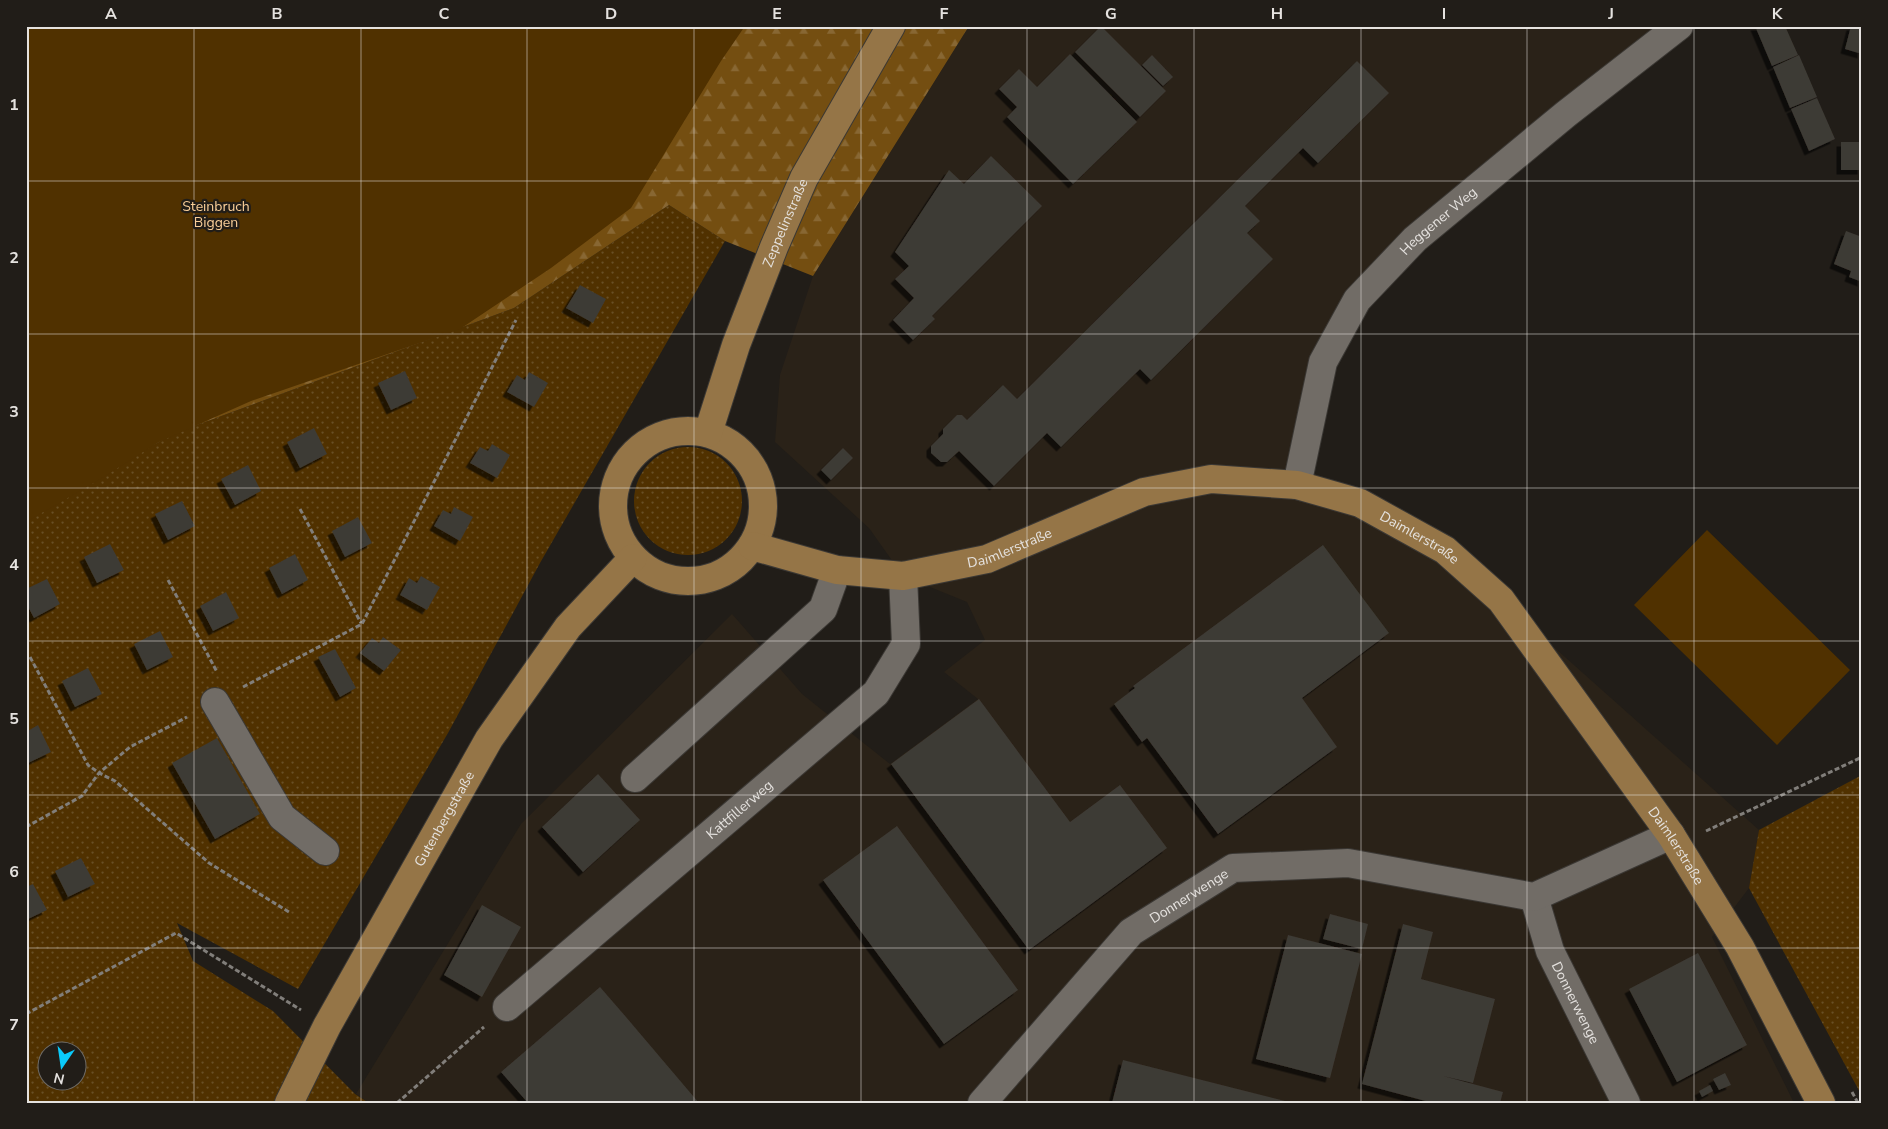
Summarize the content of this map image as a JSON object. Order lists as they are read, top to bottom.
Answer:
{
  "streets": {
    "main road": ["Zeppelinstraße", "Daimlerstraße", "Gutenbergstraße"],
    "street": ["Heggener Weg", "Kattfillerweg", "Donnerwenge"]
  },
  "crossings": [
    ["Heggener Weg", "Daimlerstraße"],
    ["Zeppelinstraße", "Daimlerstraße"],
    ["Zeppelinstraße", "Gutenbergstraße"],
    ["Daimlerstraße", "Kattfillerweg"],
    ["Daimlerstraße", "Gutenbergstraße"]
  ],
  "parks": ["Steinbruch Biggen"],
  "north": "bottom",
  "grid": {
    "columns": [
      "A",
      "B",
      "C",
      "D",
      "E",
      "F",
      "G",
      "H",
      "I",
      "J",
      "K"
    ],
    "rows": [
      "1",
      "2",
      "3",
      "4",
      "5",
      "6",
      "7"
    ]
  }
}
